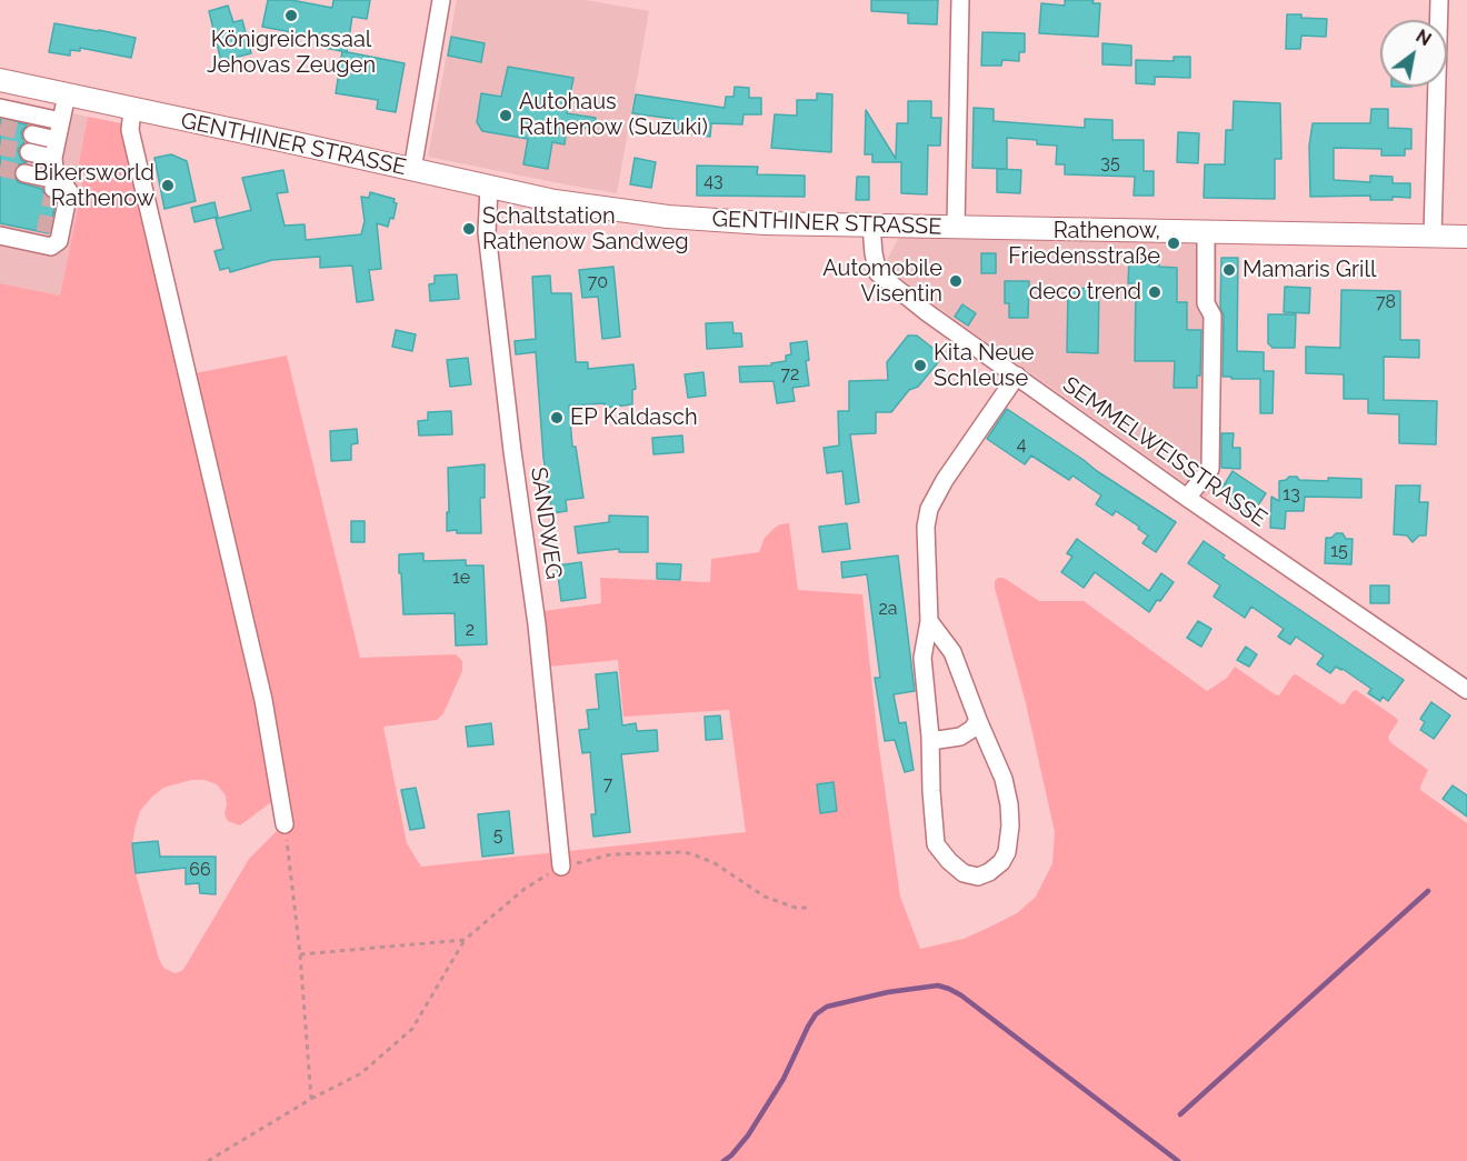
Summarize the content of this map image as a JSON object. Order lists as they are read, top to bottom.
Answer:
{
  "streets": {
    "main road": ["GENTHINER STRASSE"],
    "street": ["SEMMELWEISSTRASSE", "SANDWEG"]
  },
  "crossings": [
    ["GENTHINER STRASSE", "SEMMELWEISSTRASSE"],
    ["GENTHINER STRASSE", "SANDWEG"]
  ],
  "places": [
    "Königreichssaal Jehovas Zeugen",
    "Autohaus Rathenow (Suzuki)",
    "Bikersworld Rathenow",
    "Schaltstation Rathenow Sandweg",
    "Rathenow, Friedensstraße",
    "Mamaris Grill",
    "Automobile Visentin",
    "deco trend",
    "Kita Neue Schleuse",
    "EP Kaldasch"
  ],
  "house_numbers": [
    "35",
    "43",
    "70",
    "78",
    "72",
    "4",
    "13",
    "15",
    "1e",
    "2a",
    "2",
    "7",
    "5",
    "66"
  ],
  "north": "top right"
}
